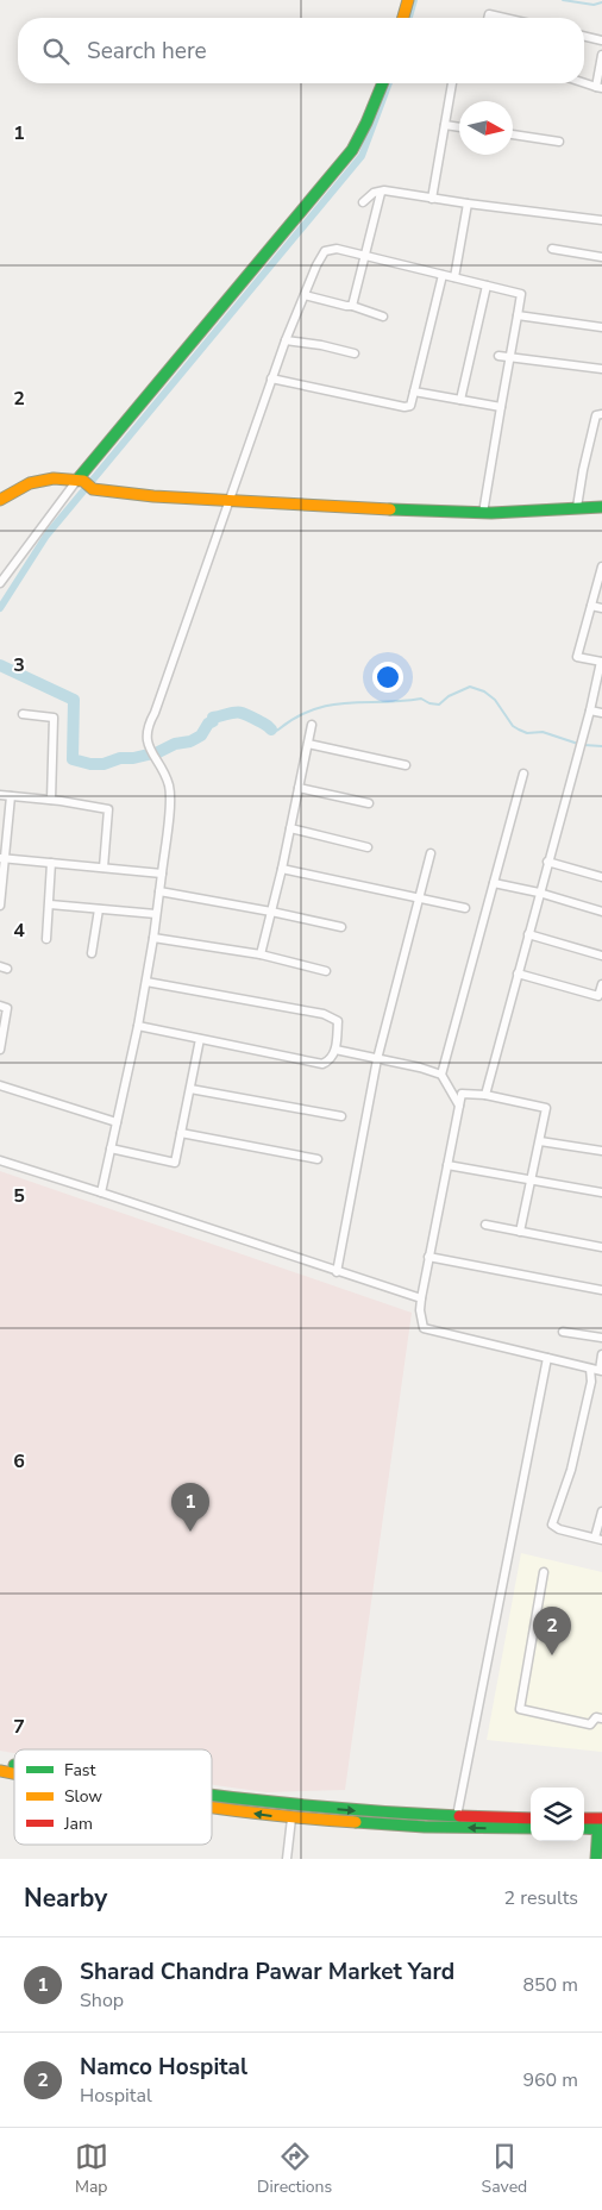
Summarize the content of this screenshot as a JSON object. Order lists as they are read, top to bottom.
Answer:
{
  "legend": ["Fast", "Slow", "Jam"],
  "north": "right",
  "page": {
    "search": "Search here",
    "pins": ["1", "2"],
    "heading": ["Nearby", "2 results"],
    "list": [
      {
        "mark": "1",
        "name": "Sharad Chandra Pawar Market Yard",
        "note": "Shop",
        "value": "850 m"
      },
      {
        "mark": "2",
        "name": "Namco Hospital",
        "note": "Hospital",
        "value": "960 m"
      }
    ],
    "nav": ["Map", "Directions", "Saved"]
  },
  "grid": {
    "rows": [
      "1",
      "2",
      "3",
      "4",
      "5",
      "6",
      "7"
    ]
  }
}
